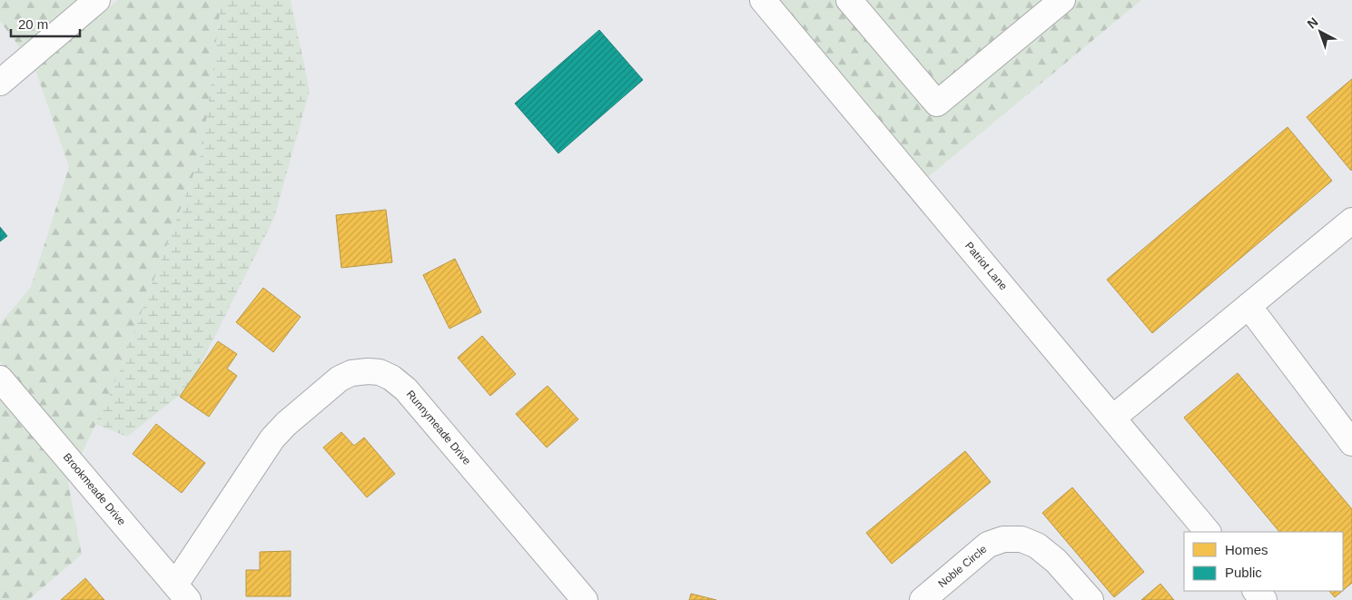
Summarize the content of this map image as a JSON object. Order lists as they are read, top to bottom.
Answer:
{
  "streets": {
    "street": [
      "Patriot Lane",
      "Runnymeade Drive",
      "Brookmeade Drive",
      "Noble Circle"
    ]
  },
  "crossings": [
    ["Runnymeade Drive", "Brookmeade Drive"]
  ],
  "legend": ["Homes", "Public"],
  "scale_bar": "20 m",
  "north": "top left"
}
